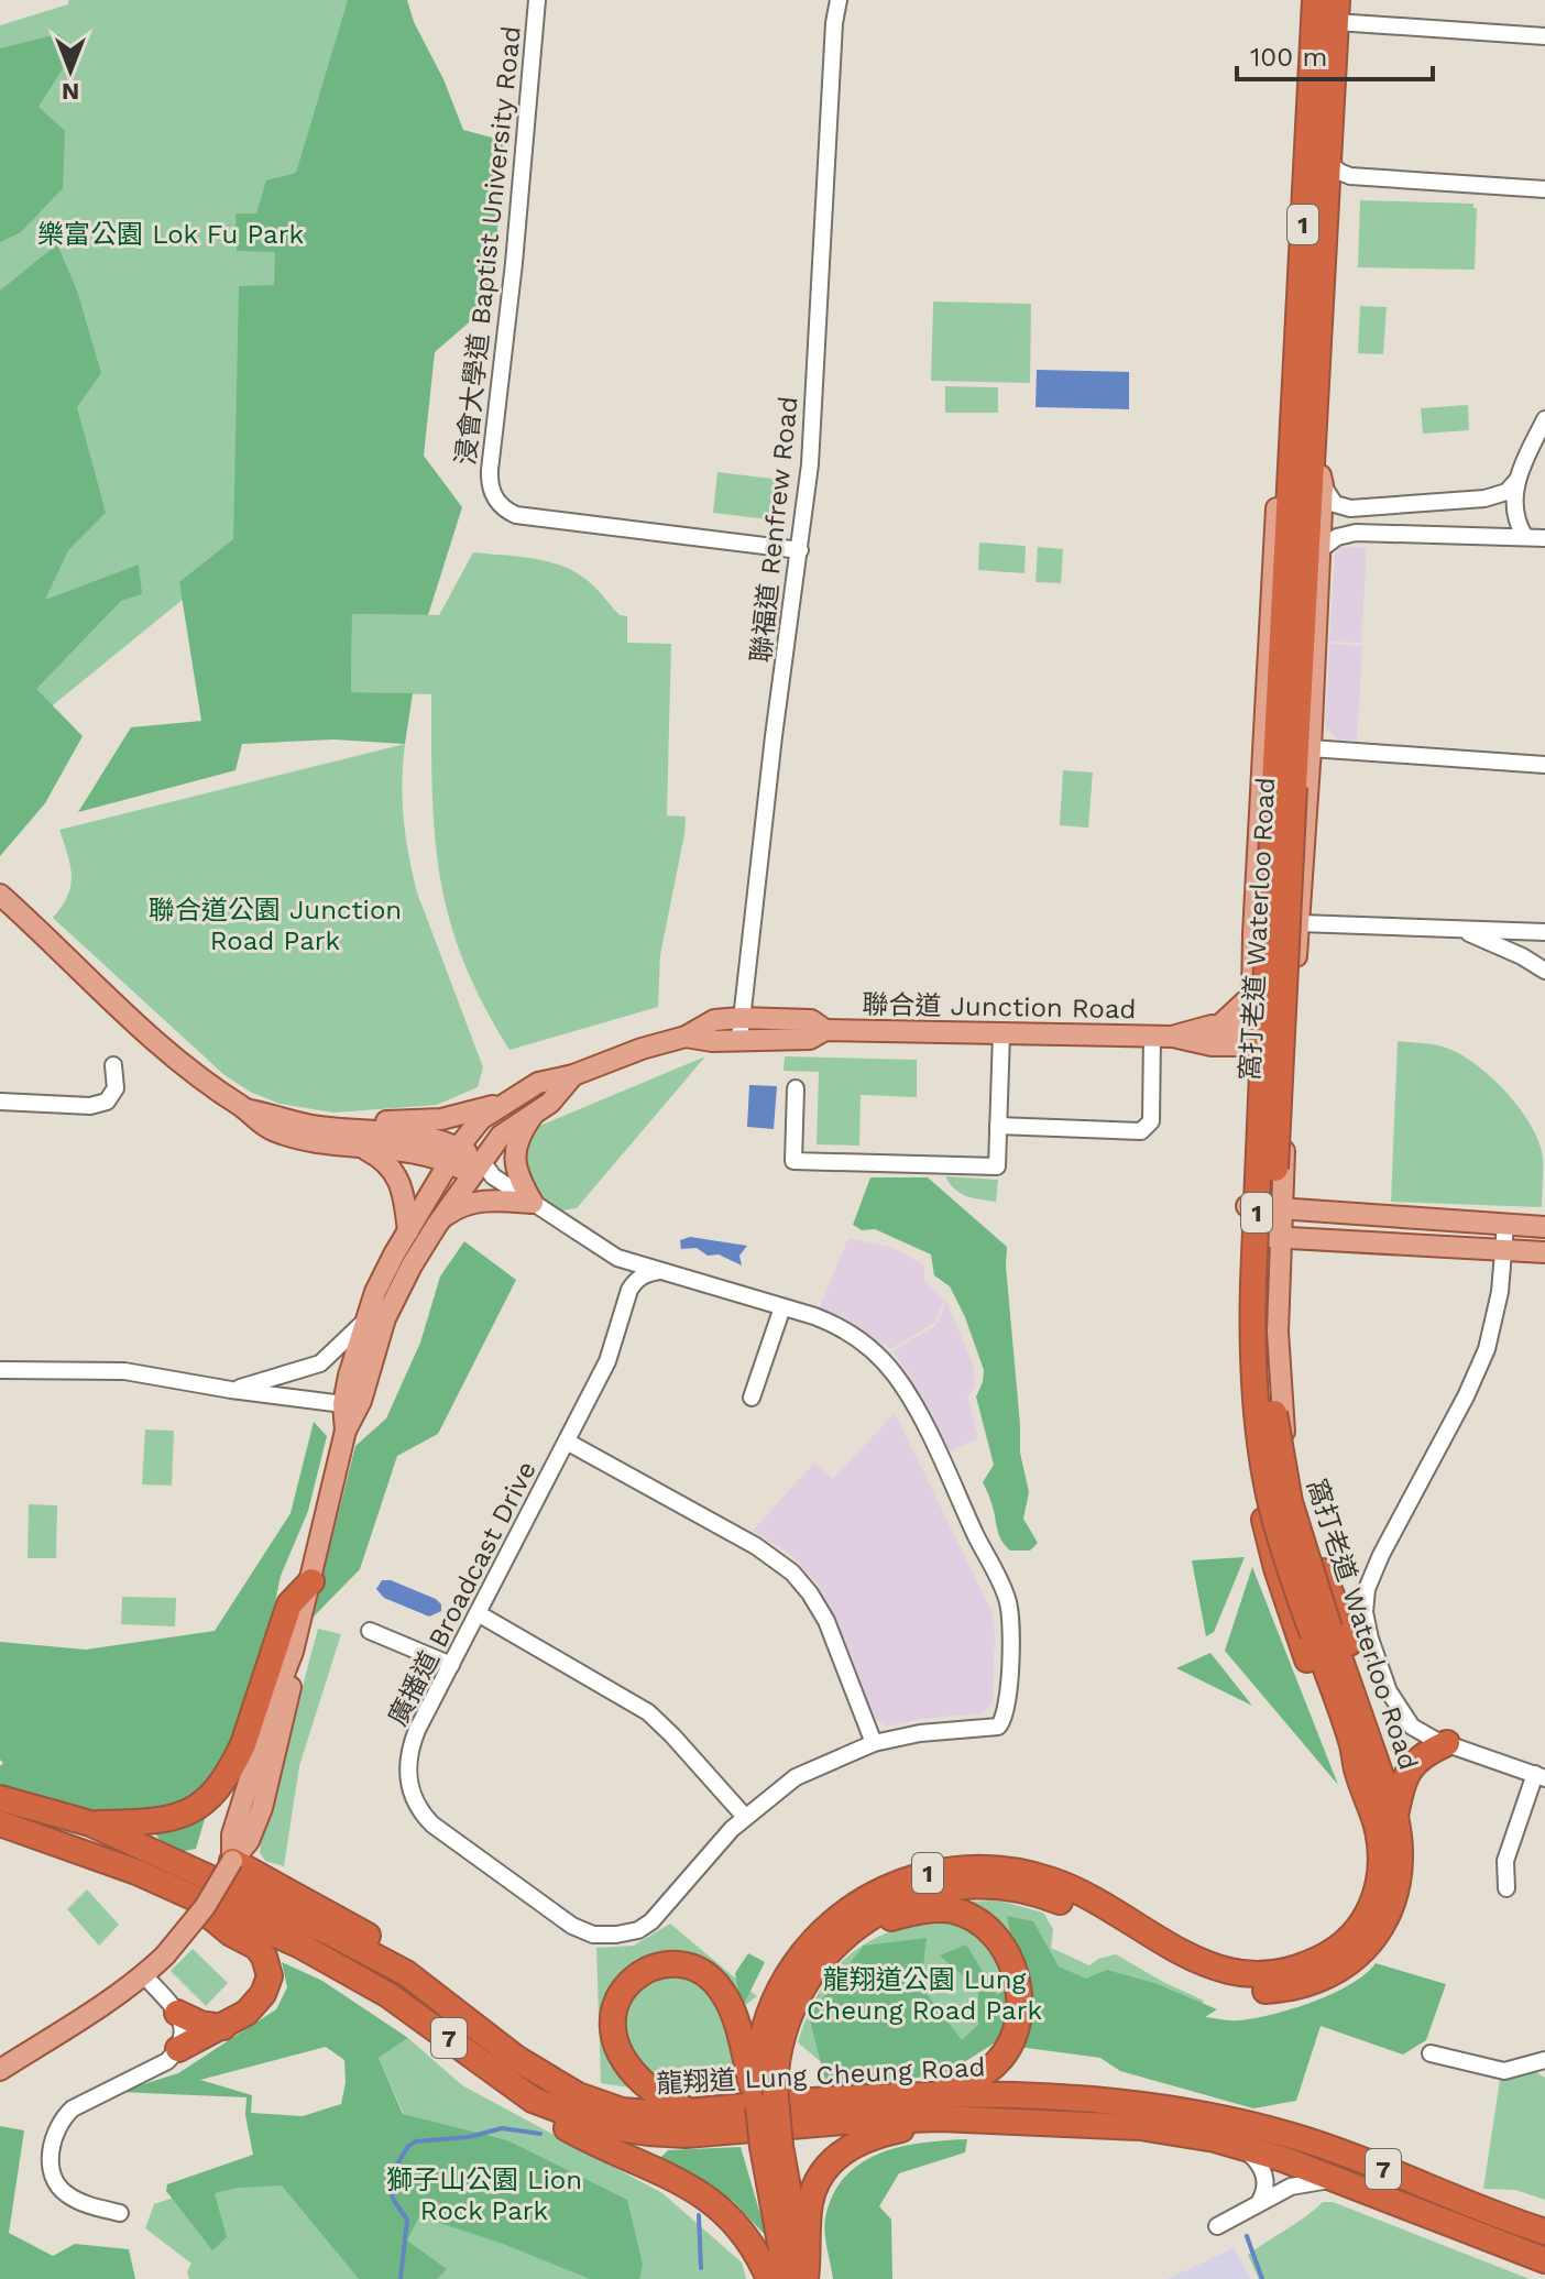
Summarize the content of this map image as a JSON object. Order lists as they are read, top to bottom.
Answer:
{
  "streets": {
    "highway": [
      "1",
      "窩打老道 Waterloo Road",
      "7",
      "龍翔道 Lung Cheung Road"
    ],
    "main road": ["聯合道 Junction Road"],
    "street": ["浸會大學道 Baptist University Road", "聯福道 Renfrew Road", "廣播道 Broadcast Drive"]
  },
  "crossings": [
    ["1", "窩打老道 Waterloo Road"],
    ["浸會大學道 Baptist University Road", "聯福道 Renfrew Road"],
    ["聯福道 Renfrew Road", "聯合道 Junction Road"],
    ["窩打老道 Waterloo Road", "聯合道 Junction Road"],
    ["窩打老道 Waterloo Road", "龍翔道 Lung Cheung Road"],
    ["聯合道 Junction Road", "廣播道 Broadcast Drive"]
  ],
  "parks": [
    "樂富公園 Lok Fu Park",
    "聯合道公園 Junction Road Park",
    "龍翔道公園 Lung Cheung Road Park",
    "獅子山公園 Lion Rock Park"
  ],
  "scale_bar": "100 m",
  "north": "bottom"
}
